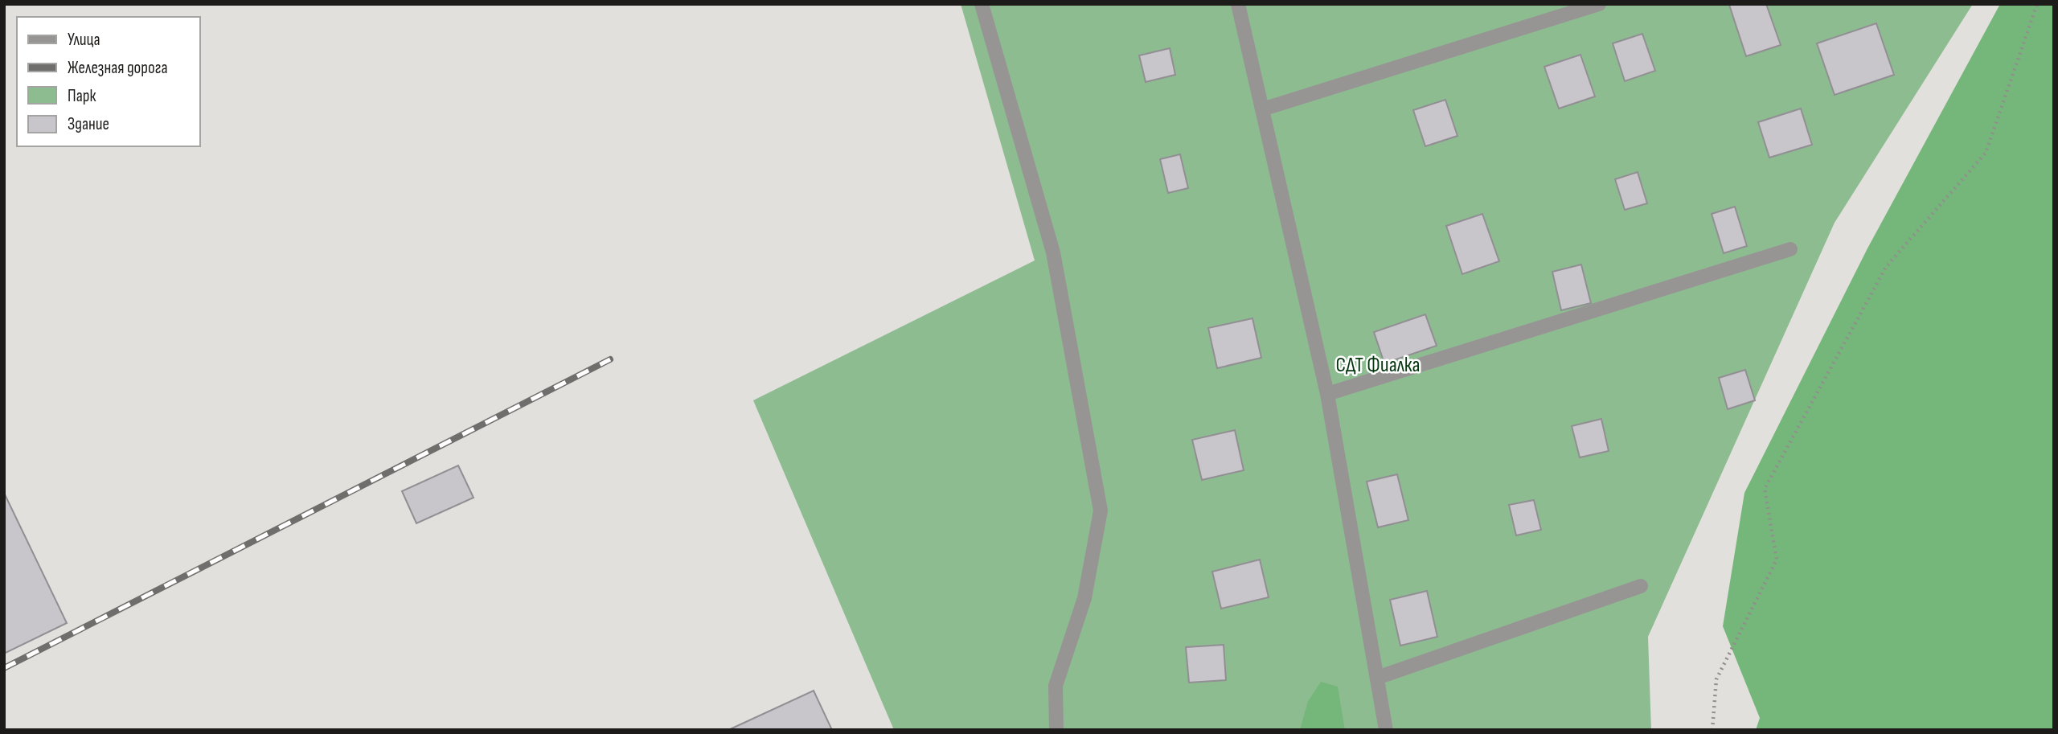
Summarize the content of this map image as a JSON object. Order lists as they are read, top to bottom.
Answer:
{
  "parks": ["СДТ Фиалка"],
  "legend": [
    "Улица",
    "Железная дорога",
    "Парк",
    "Здание"
  ]
}
